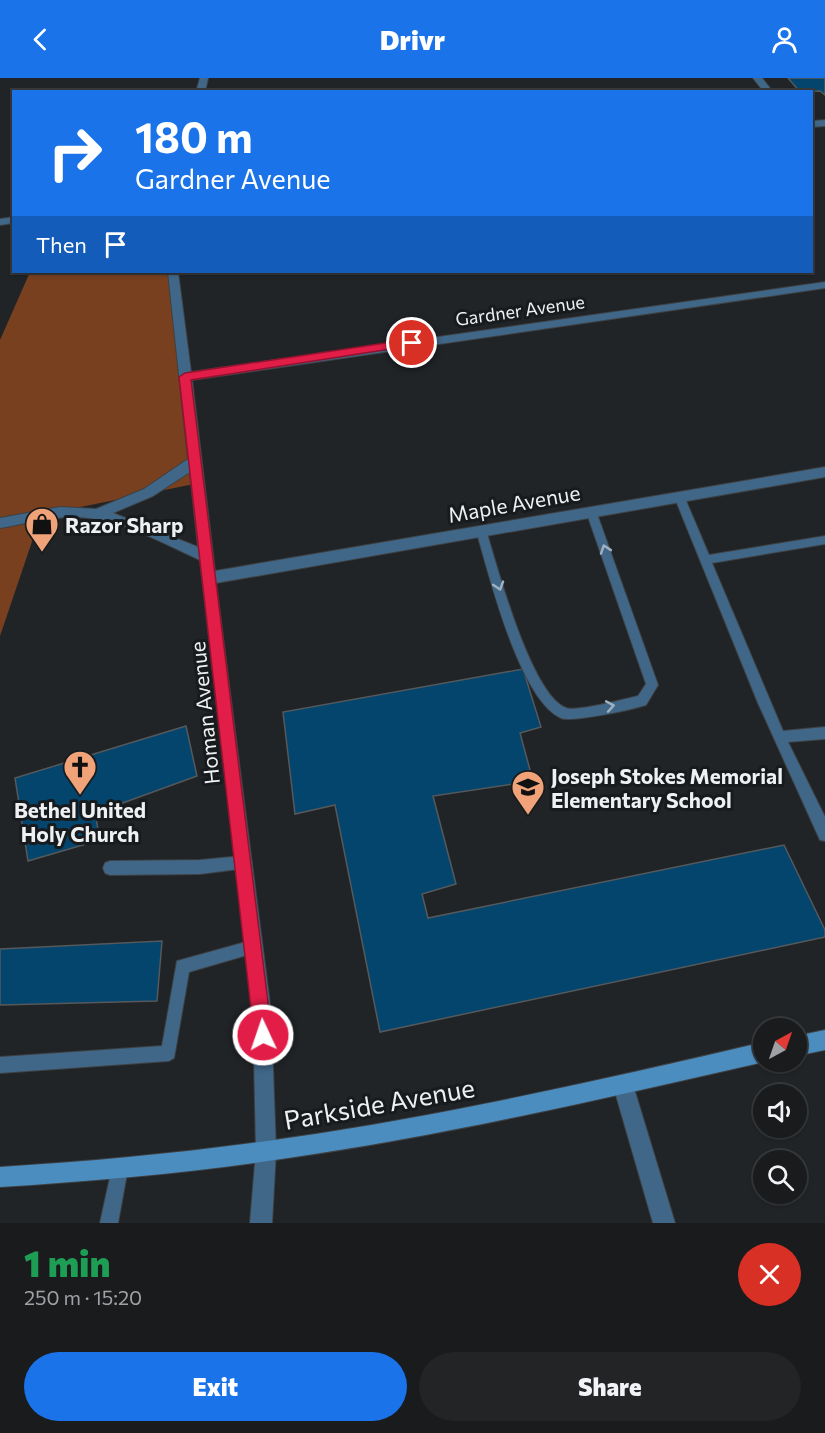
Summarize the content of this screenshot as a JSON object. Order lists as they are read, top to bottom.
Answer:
{
  "streets": {
    "main road": ["Parkside Avenue"],
    "street": ["Gardner Avenue", "Maple Avenue", "Homan Avenue"]
  },
  "crossings": [
    ["Gardner Avenue", "Homan Avenue"],
    ["Maple Avenue", "Homan Avenue"],
    ["Homan Avenue", "Parkside Avenue"]
  ],
  "places": {
    "shop": ["Razor Sharp"],
    "church": ["Bethel United Holy Church"],
    "school or university": ["Joseph Stokes Memorial Elementary School"]
  },
  "north": "top right",
  "page": {
    "header": "Drivr",
    "turn": ["180 m", "Gardner Avenue"],
    "then": "Then",
    "heading": ["1 min", "250 m · 15:20"],
    "buttons": ["Exit", "Share"]
  }
}
